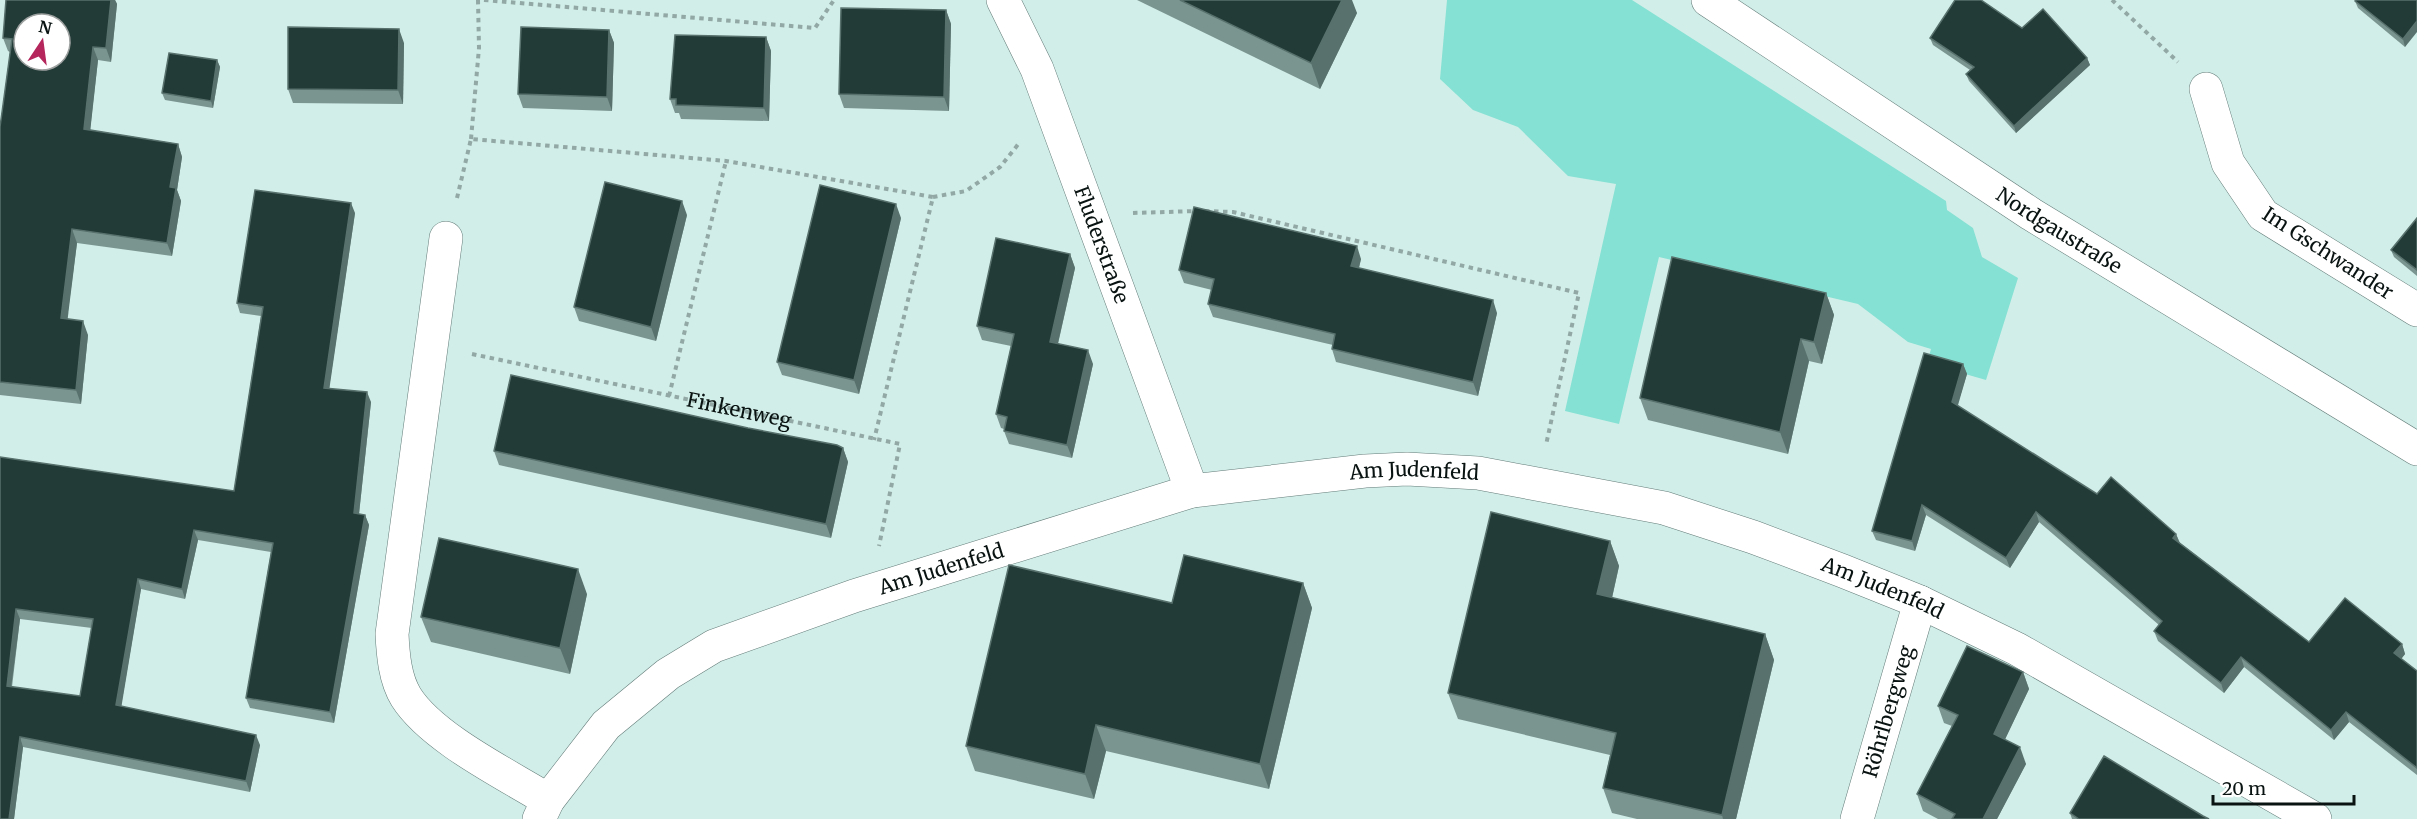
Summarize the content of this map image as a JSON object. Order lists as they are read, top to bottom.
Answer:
{
  "streets": {
    "street": [
      "Nordgaustraße",
      "Fluderstraße",
      "Im Gschwander",
      "Am Judenfeld",
      "Röhrlbergweg"
    ],
    "path": ["Finkenweg"]
  },
  "crossings": [
    ["Fluderstraße", "Am Judenfeld"],
    ["Finkenweg", "Am Judenfeld"],
    ["Am Judenfeld", "Röhrlbergweg"]
  ],
  "scale_bar": "20 m",
  "north": "top"
}
